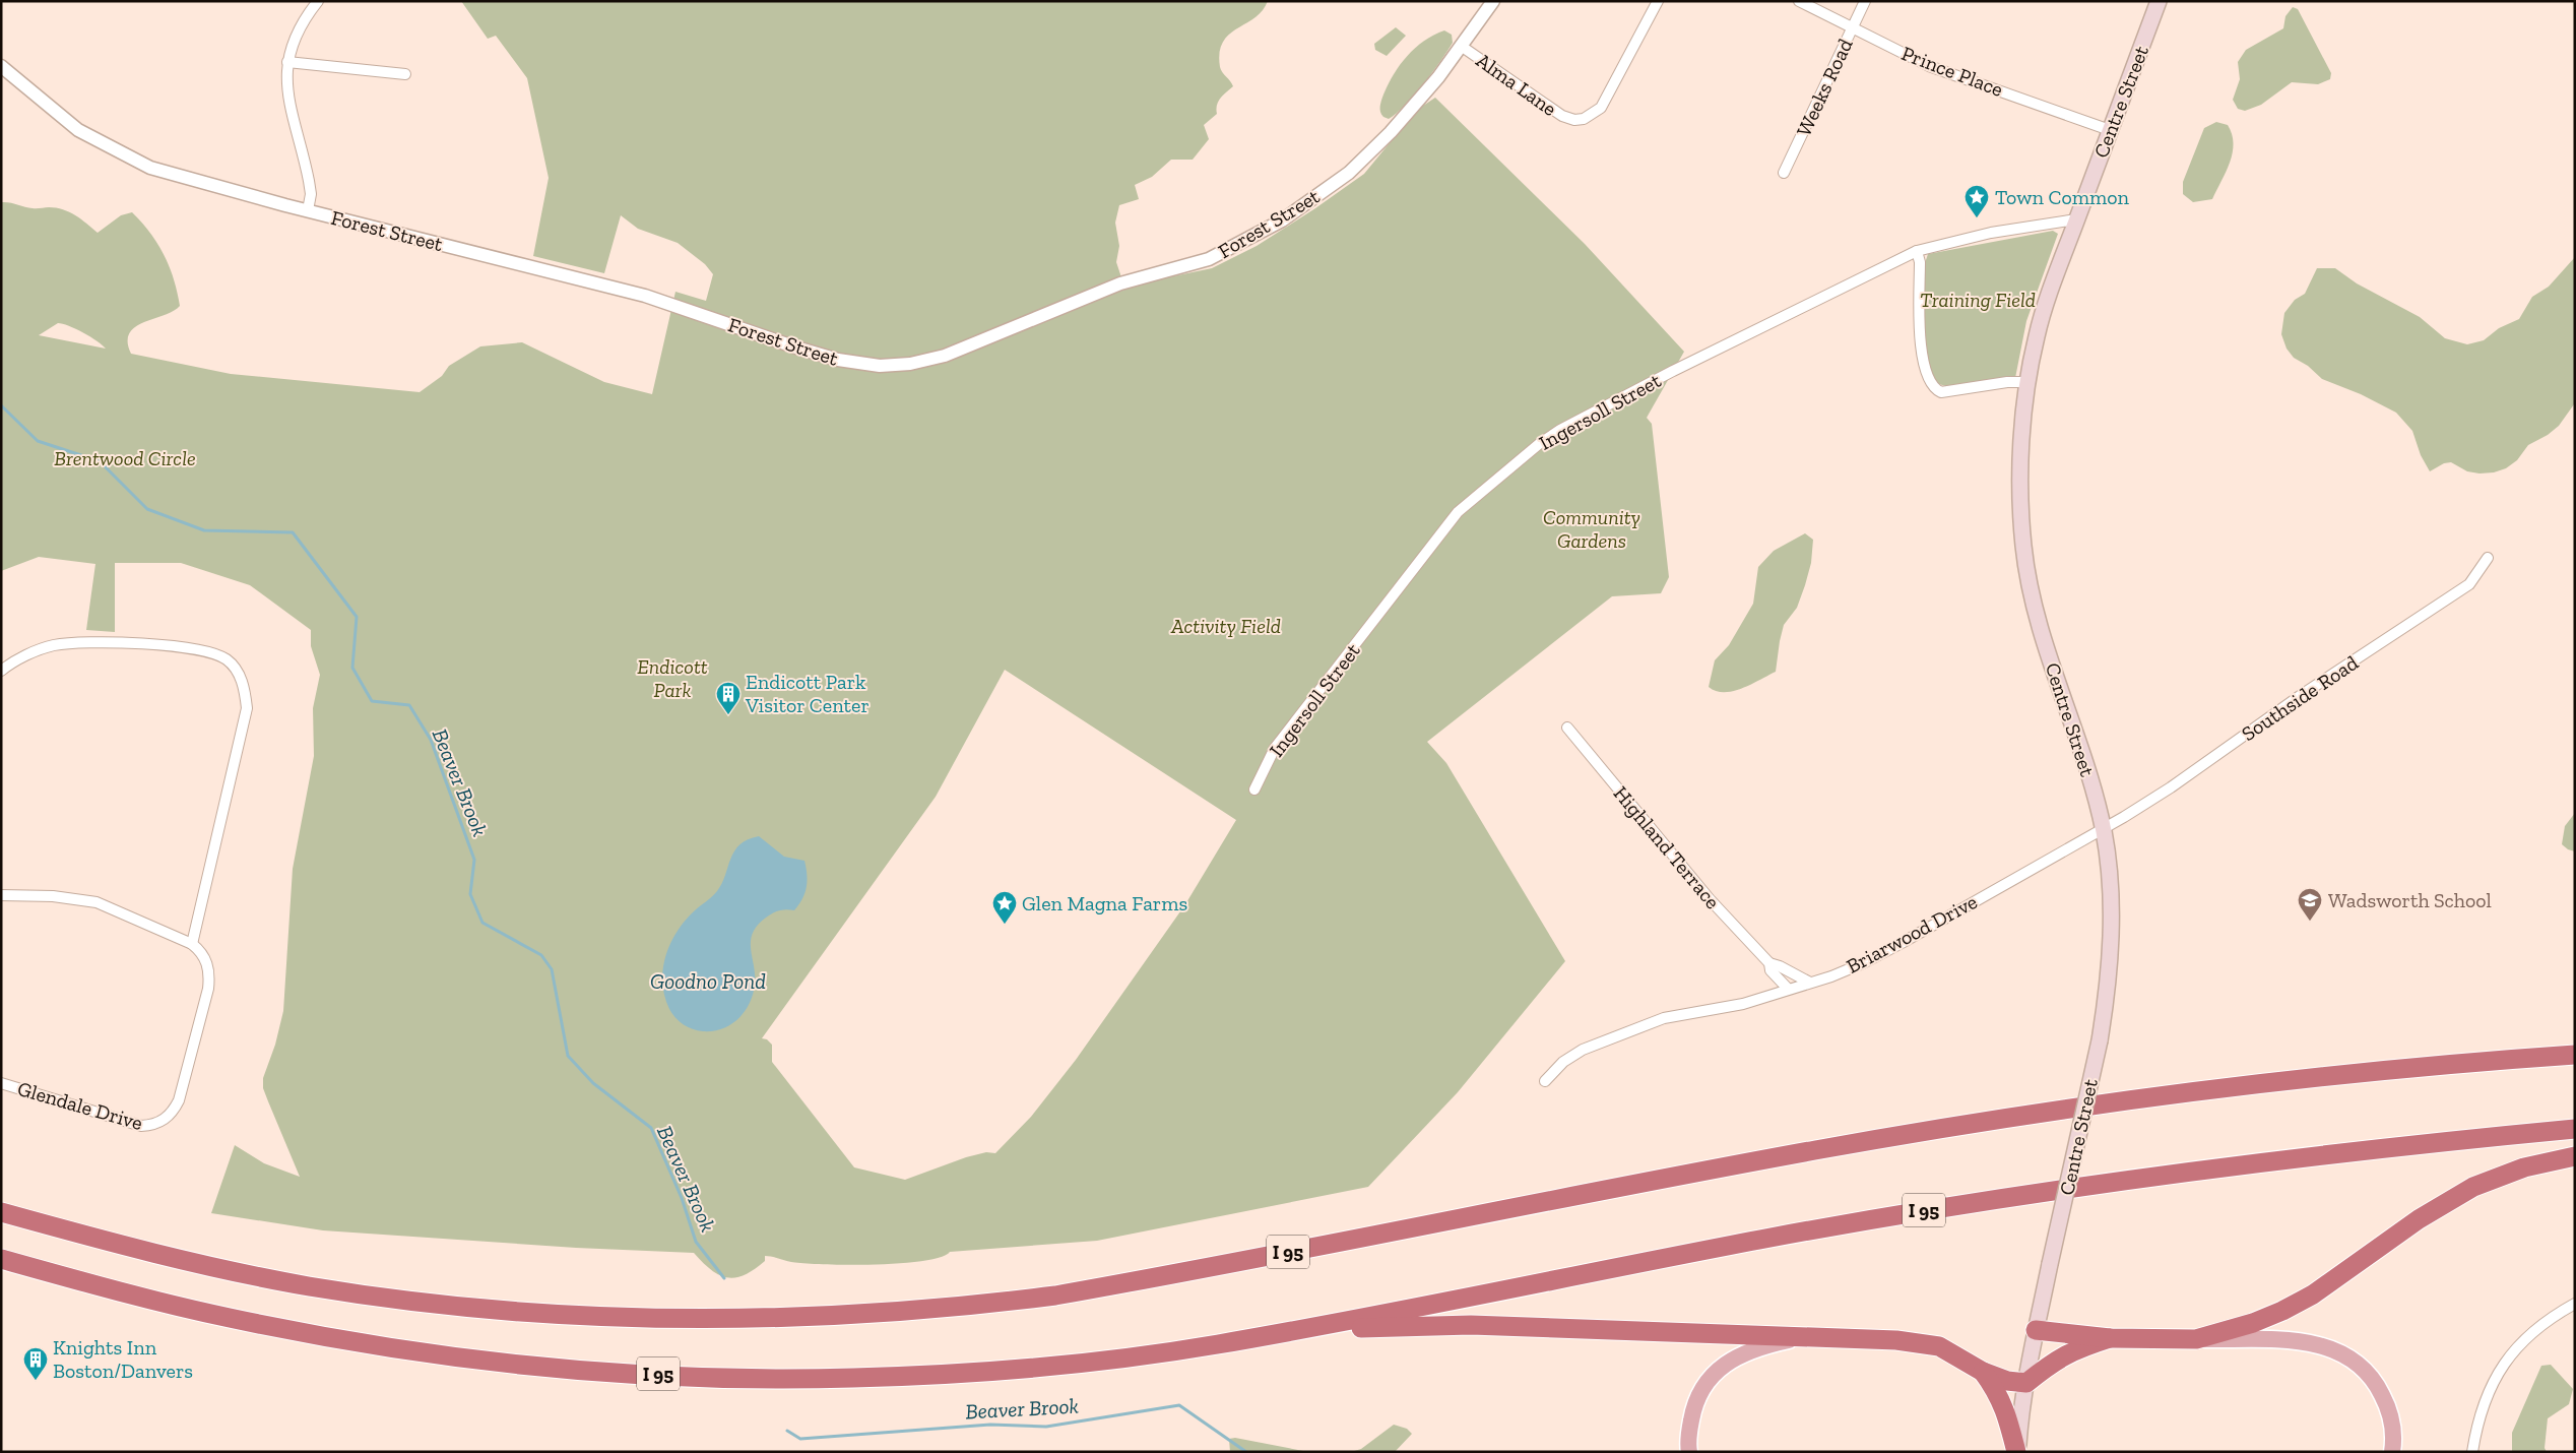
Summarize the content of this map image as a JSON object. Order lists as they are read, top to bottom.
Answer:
{
  "streets": {
    "highway": ["I 95"],
    "main road": ["Centre Street"],
    "street": [
      "Prince Place",
      "Alma Lane",
      "Weeks Road",
      "Forest Street",
      "Ingersoll Street",
      "Southside Road",
      "Highland Terrace",
      "Briarwood Drive",
      "Glendale Drive"
    ]
  },
  "crossings": [
    ["Prince Place", "Weeks Road"],
    ["Prince Place", "Centre Street"],
    ["Alma Lane", "Forest Street"],
    ["Centre Street", "Ingersoll Street"],
    ["Centre Street", "Southside Road"],
    ["Centre Street", "Briarwood Drive"],
    ["Southside Road", "Briarwood Drive"],
    ["Highland Terrace", "Briarwood Drive"]
  ],
  "water": ["Beaver Brook", "Goodno Pond"],
  "parks": [
    "Training Field",
    "Brentwood Circle",
    "Community Gardens",
    "Activity Field",
    "Endicott Park"
  ],
  "places": {
    "place": ["Town Common", "Glen Magna Farms"],
    "building": ["Endicott Park Visitor Center", "Knights Inn Boston/Danvers"],
    "school or university": ["Wadsworth School"]
  }
}
